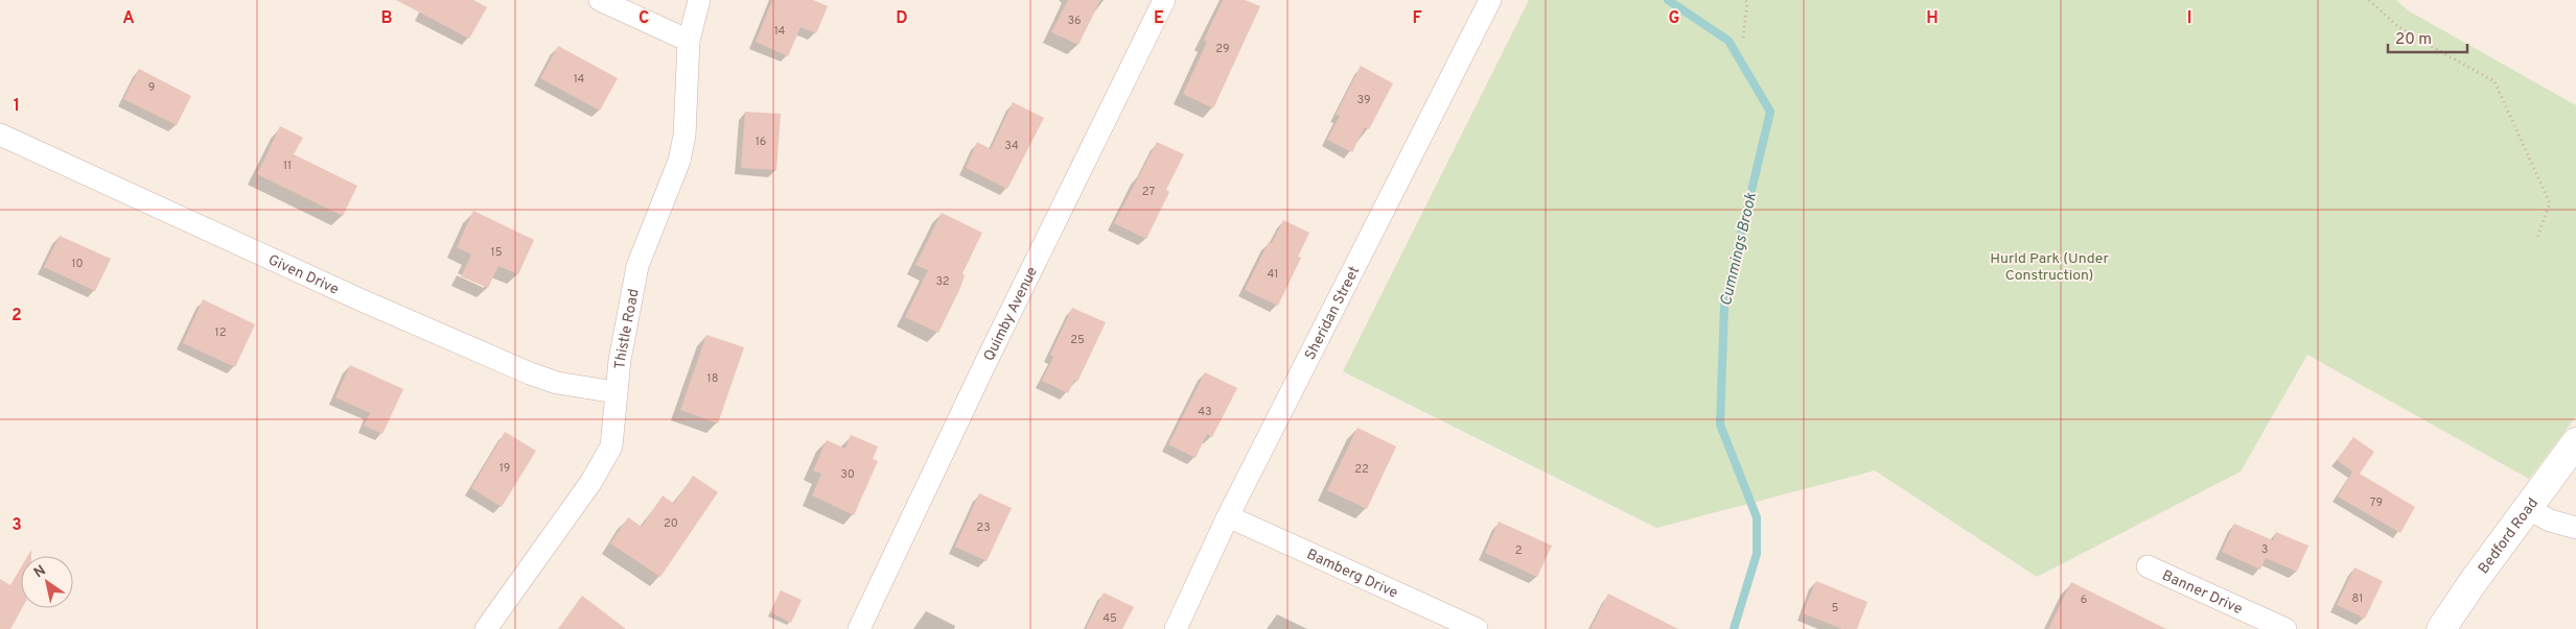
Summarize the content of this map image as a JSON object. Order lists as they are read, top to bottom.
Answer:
{
  "streets": {
    "street": [
      "Given Drive",
      "Sheridan Street",
      "Quimby Avenue",
      "Thistle Road",
      "Bedford Road",
      "Bamberg Drive",
      "Banner Drive"
    ]
  },
  "crossings": [
    ["Given Drive", "Thistle Road"],
    ["Sheridan Street", "Bamberg Drive"]
  ],
  "water": ["Cummings Brook"],
  "parks": ["Hurld Park (Under Construction)"],
  "house_numbers": [
    "36",
    "14",
    "29",
    "14",
    "9",
    "39",
    "16",
    "34",
    "11",
    "27",
    "15",
    "10",
    "41",
    "32",
    "12",
    "25",
    "18",
    "43",
    "19",
    "22",
    "30",
    "79",
    "20",
    "23",
    "3",
    "2",
    "81",
    "6",
    "5",
    "45"
  ],
  "scale_bar": "20 m",
  "north": "top left",
  "grid": {
    "columns": [
      "A",
      "B",
      "C",
      "D",
      "E",
      "F",
      "G",
      "H",
      "I"
    ],
    "rows": ["1", "2", "3"]
  }
}
